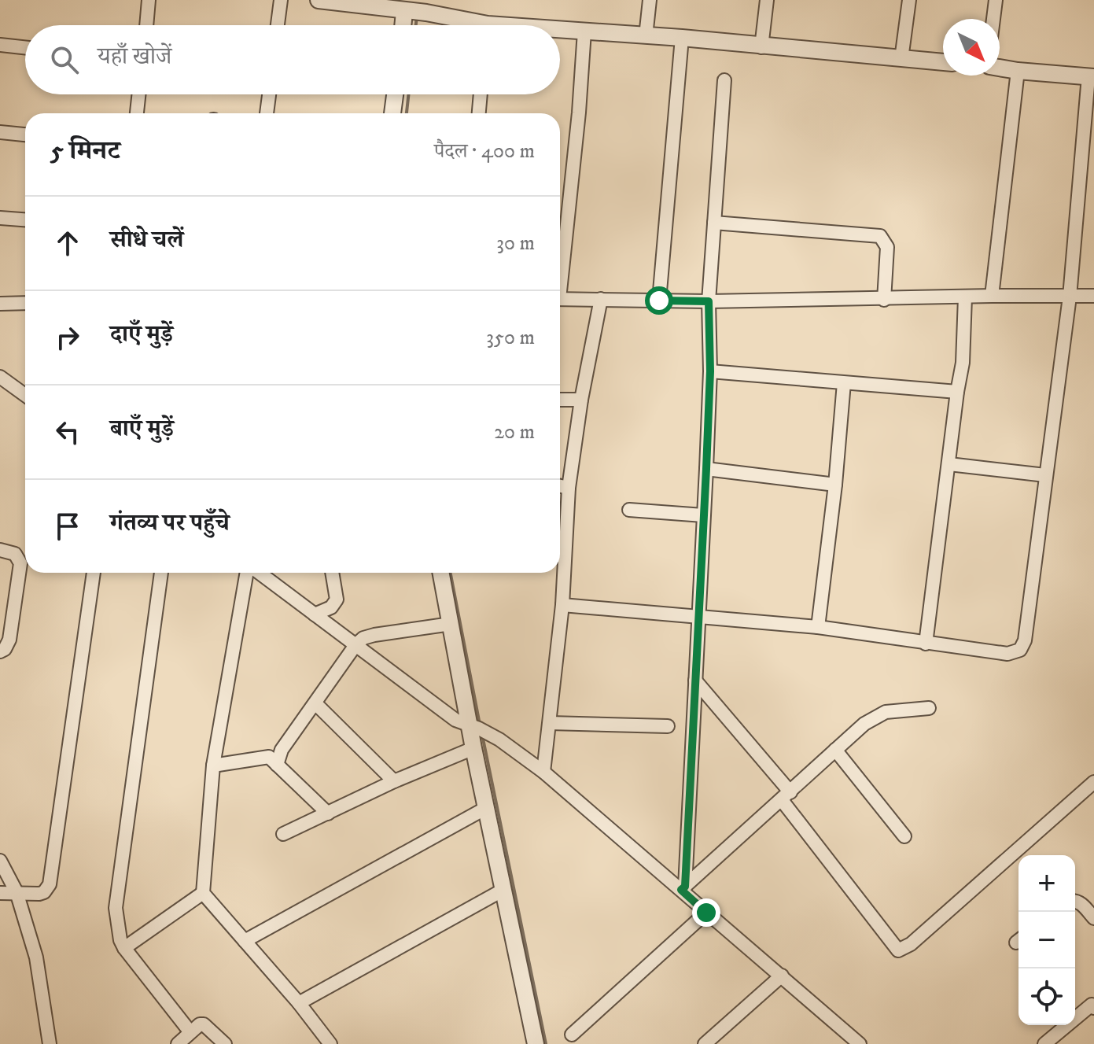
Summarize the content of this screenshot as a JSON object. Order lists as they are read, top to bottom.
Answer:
{
  "north": "bottom right",
  "page": {
    "search": "यहाँ खोजें",
    "heading": ["5 मिनट", "पैदल · 400 m"],
    "list": [
      ["सीधे चलें", "30 m"],
      ["दाएँ मुड़ें", "350 m"],
      ["बाएँ मुड़ें", "20 m"],
      "गंतव्य पर पहुँचे"
    ],
    "map_buttons": ["+", "−"]
  }
}
